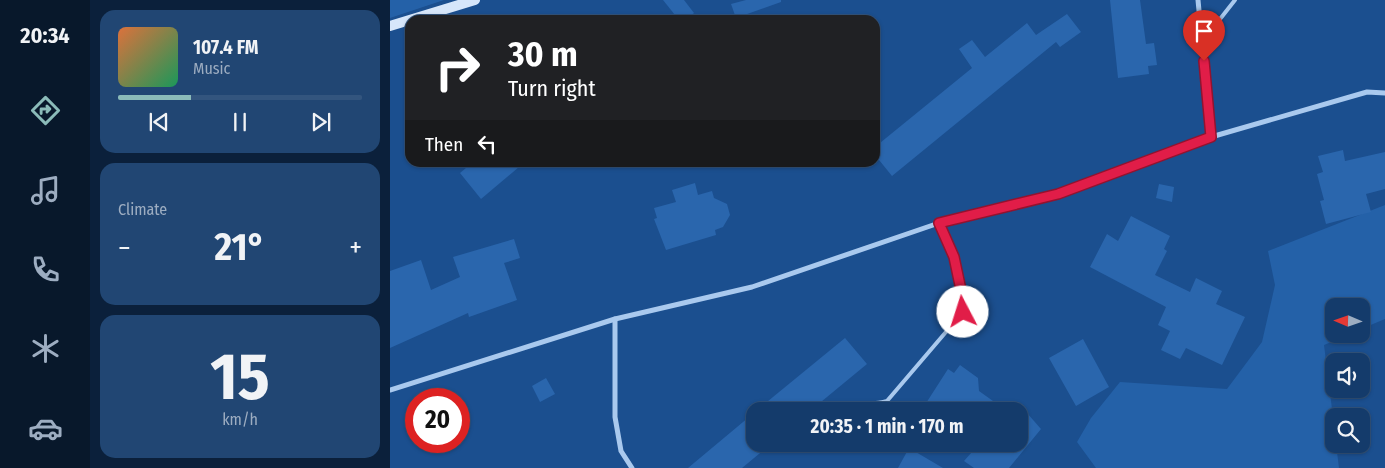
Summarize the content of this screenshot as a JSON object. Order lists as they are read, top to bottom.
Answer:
{
  "north": "left",
  "page": {
    "tabs": "20:34",
    "turn": ["30 m", "Turn right"],
    "song": ["107.4 FM", "Music"],
    "then": "Then",
    "tile": [
      "Climate",
      ["15", "km/h"]
    ],
    "heat": ["−", "21°", "+"],
    "limit": "20",
    "trip": "20:35 · 1 min · 170 m"
  }
}
